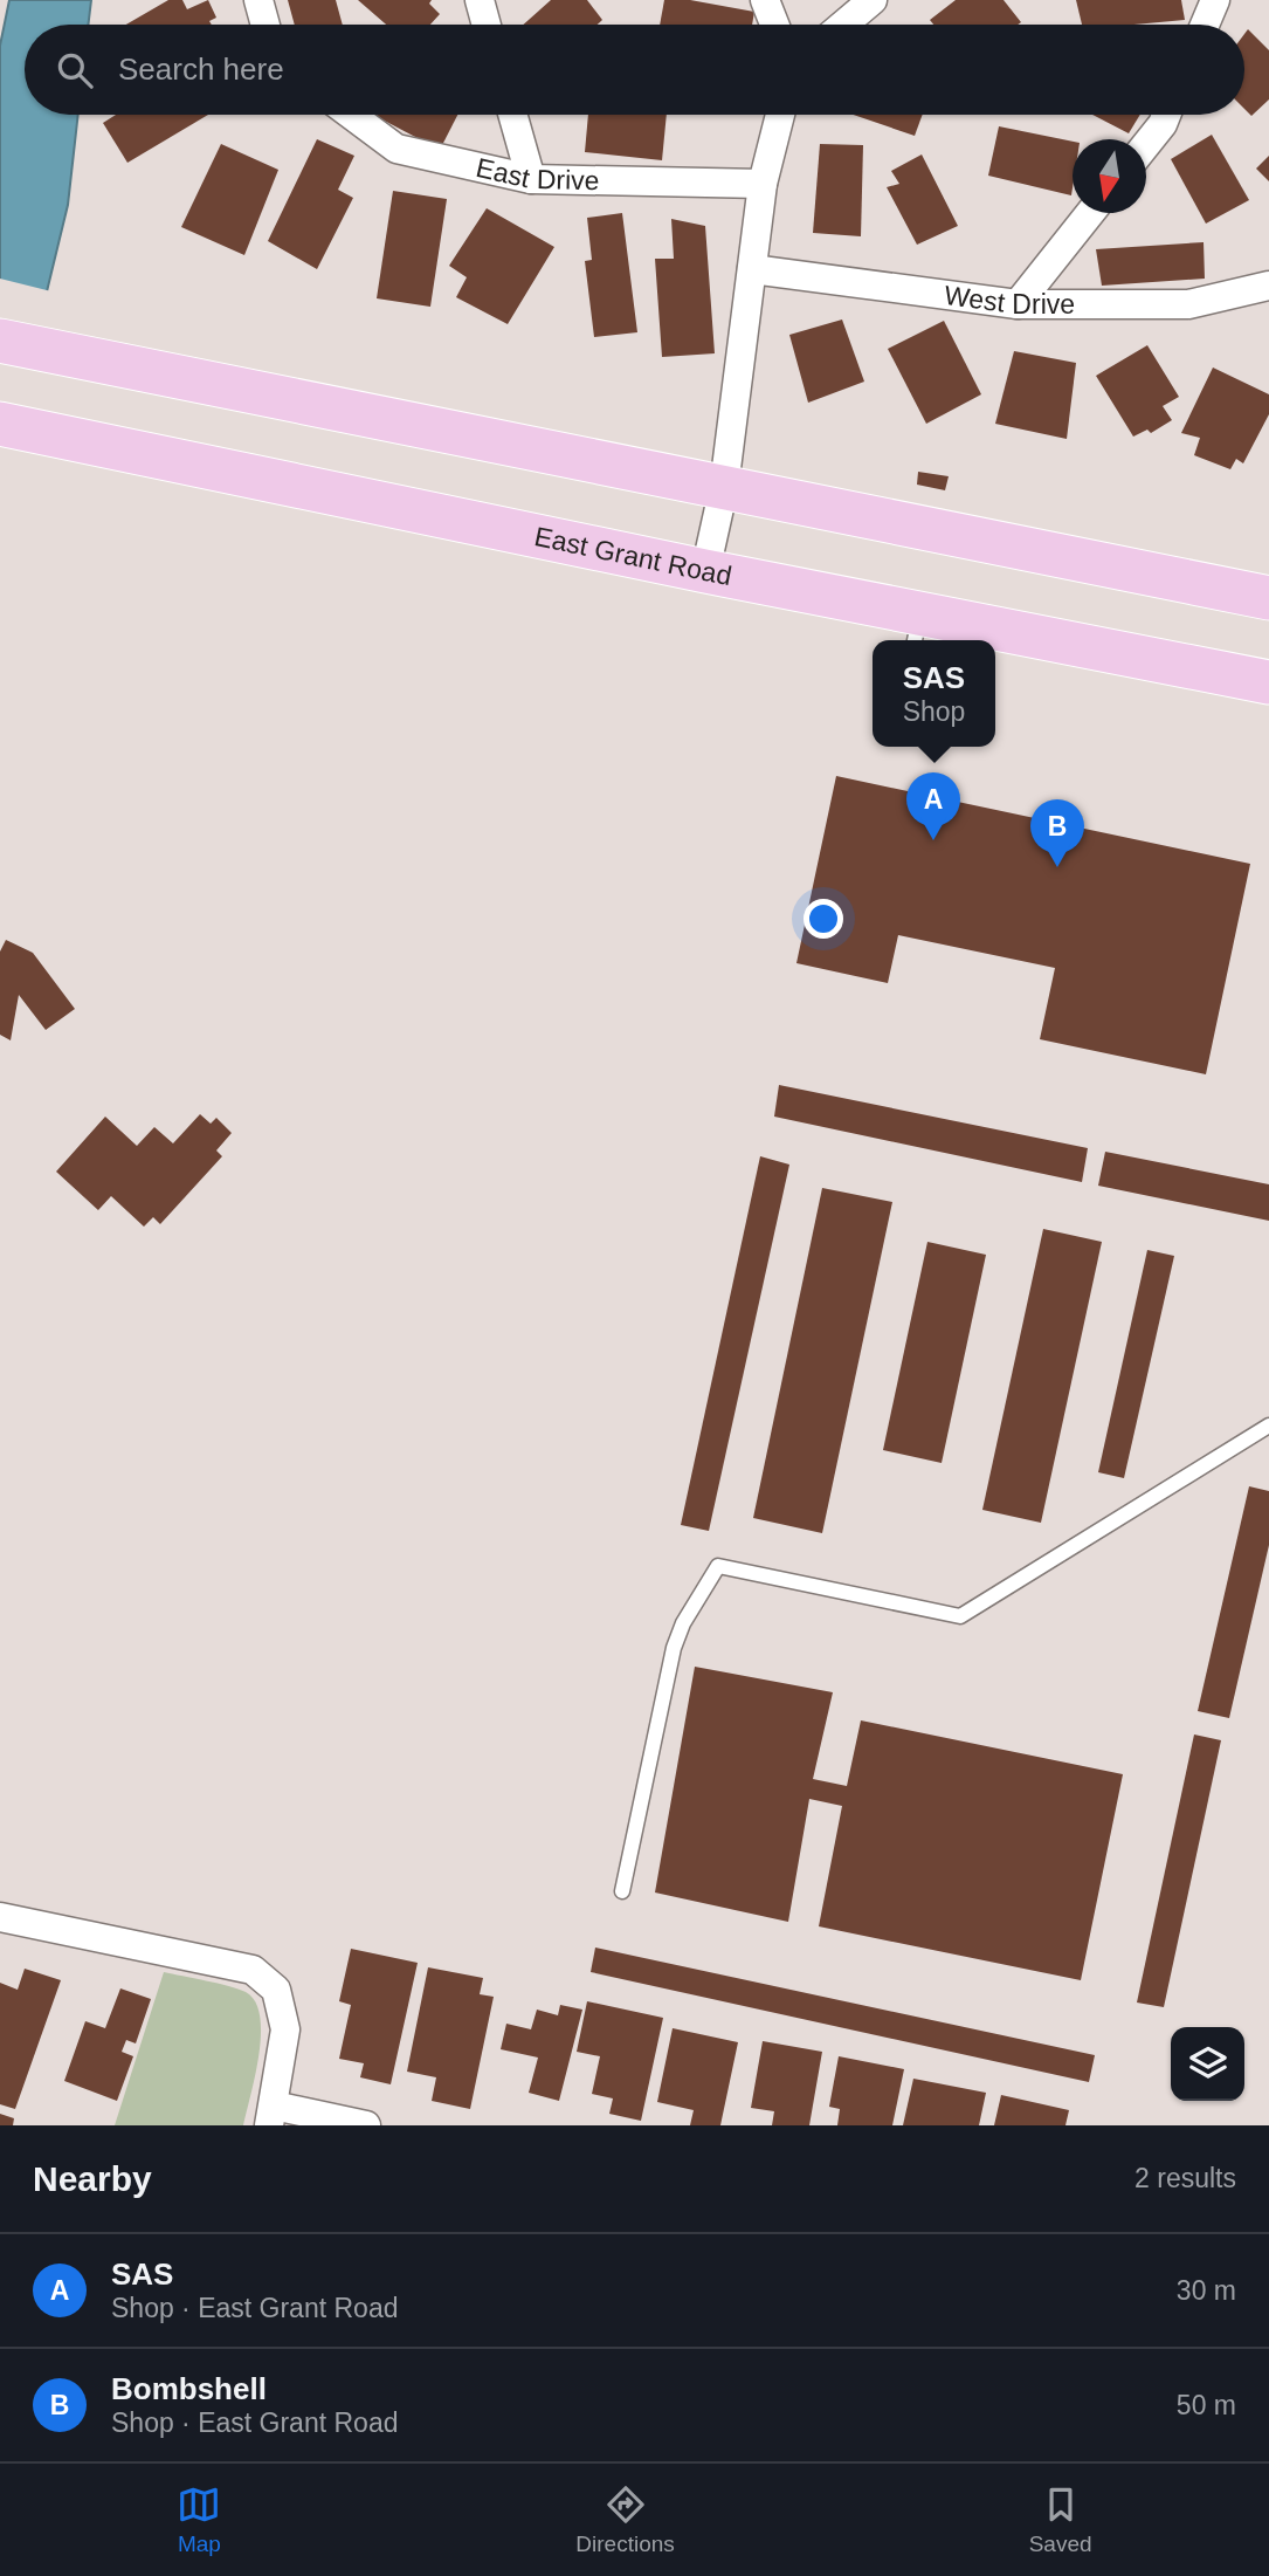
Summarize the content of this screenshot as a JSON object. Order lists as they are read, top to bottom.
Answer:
{
  "streets": {
    "main road": ["East Grant Road"],
    "street": ["East Drive", "West Drive"]
  },
  "north": "bottom",
  "page": {
    "search": "Search here",
    "popup": ["SAS", "Shop"],
    "pins": ["A", "B"],
    "heading": ["Nearby", "2 results"],
    "list": [
      {
        "mark": "A",
        "name": "SAS",
        "note": "Shop · East Grant Road",
        "value": "30 m"
      },
      {
        "mark": "B",
        "name": "Bombshell",
        "note": "Shop · East Grant Road",
        "value": "50 m"
      }
    ],
    "nav": ["Map", "Directions", "Saved"]
  }
}
